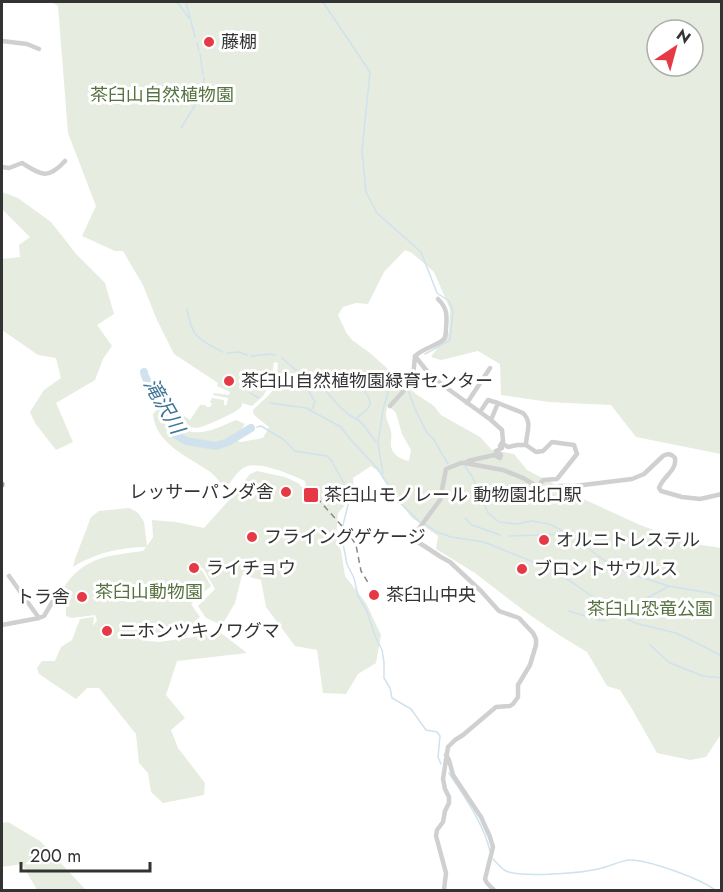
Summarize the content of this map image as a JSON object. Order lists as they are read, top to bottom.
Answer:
{
  "water": ["滝沢川"],
  "parks": ["茶臼山自然植物園", "茶臼山動物園", "茶臼山恐竜公園"],
  "places": {
    "other": [
      "藤棚",
      "茶臼山自然植物園緑育センター",
      "レッサーパンダ舎",
      "フライングゲケージ",
      "オルニトレステル",
      "ライチョウ",
      "ブロントサウルス",
      "茶臼山中央",
      "トラ舎",
      "ニホンツキノワグマ"
    ],
    "transit": ["茶臼山モノレール 動物園北口駅"]
  },
  "scale_bar": "200 m",
  "north": "top right"
}
